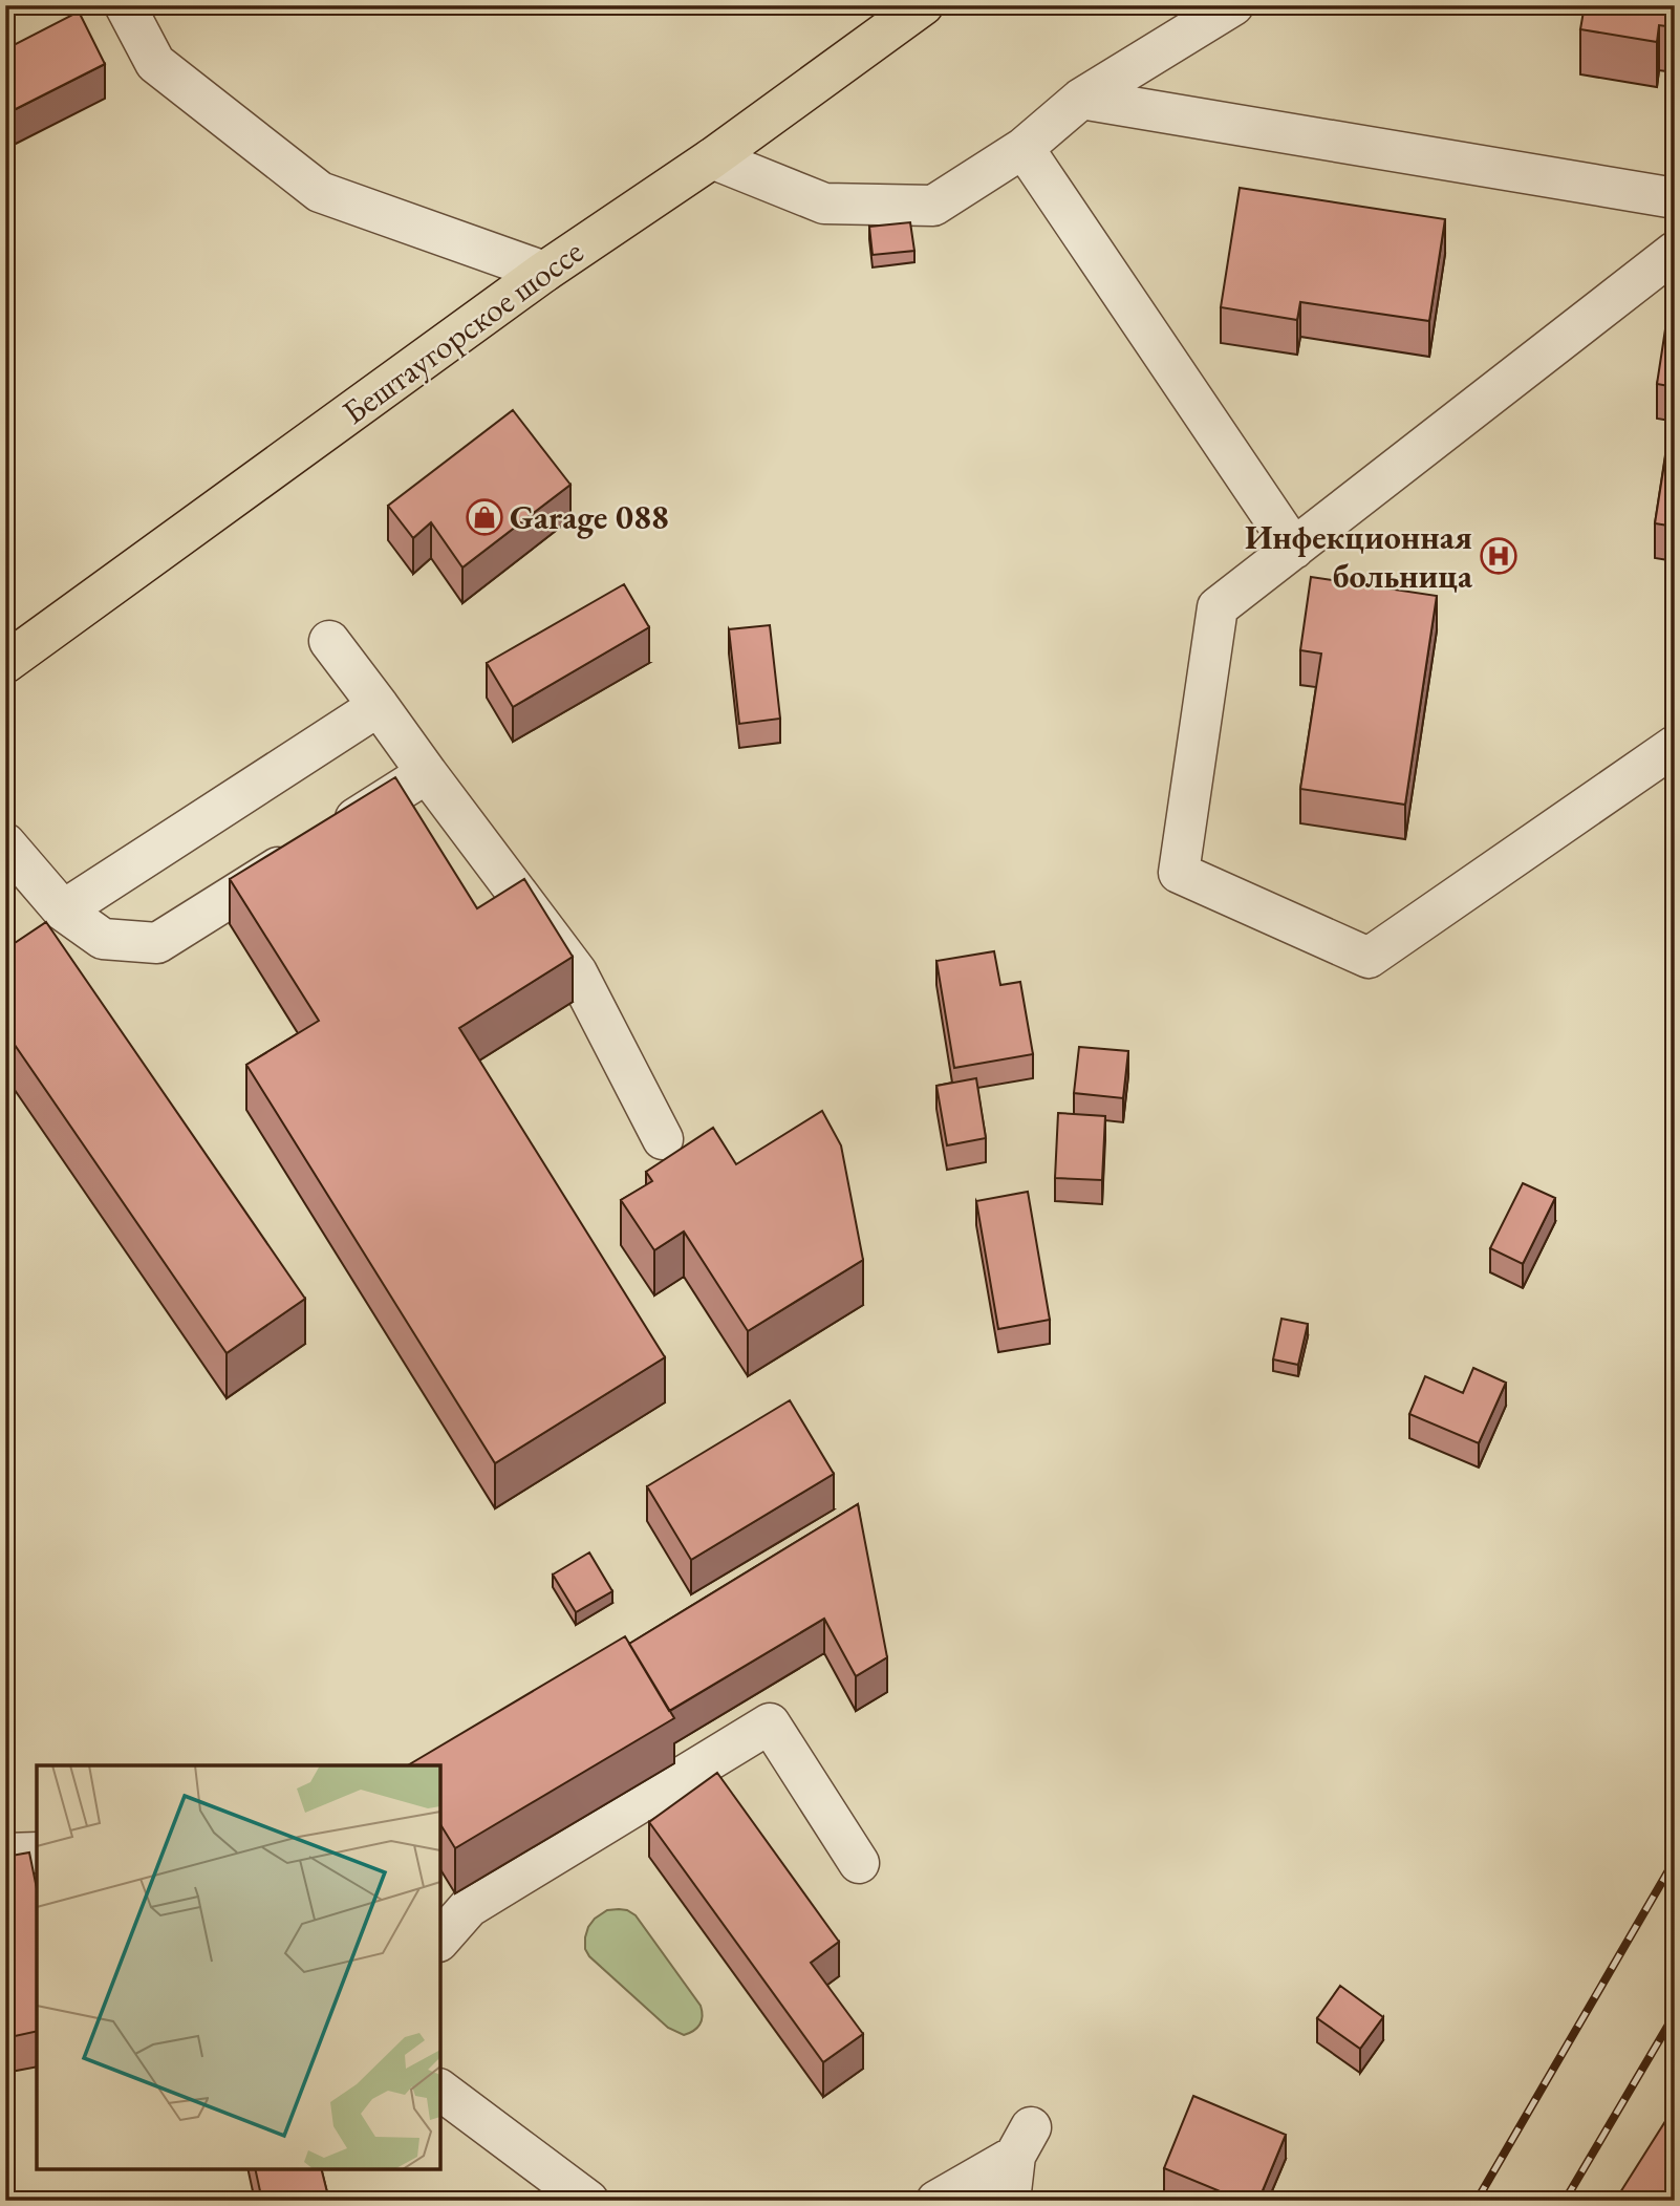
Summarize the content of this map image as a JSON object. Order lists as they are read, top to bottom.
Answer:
{
  "streets": {
    "main road": ["Бештаугорское шоссе"]
  },
  "places": {
    "shop": ["Garage 088"],
    "hospital": ["Инфекционная больница"]
  }
}
